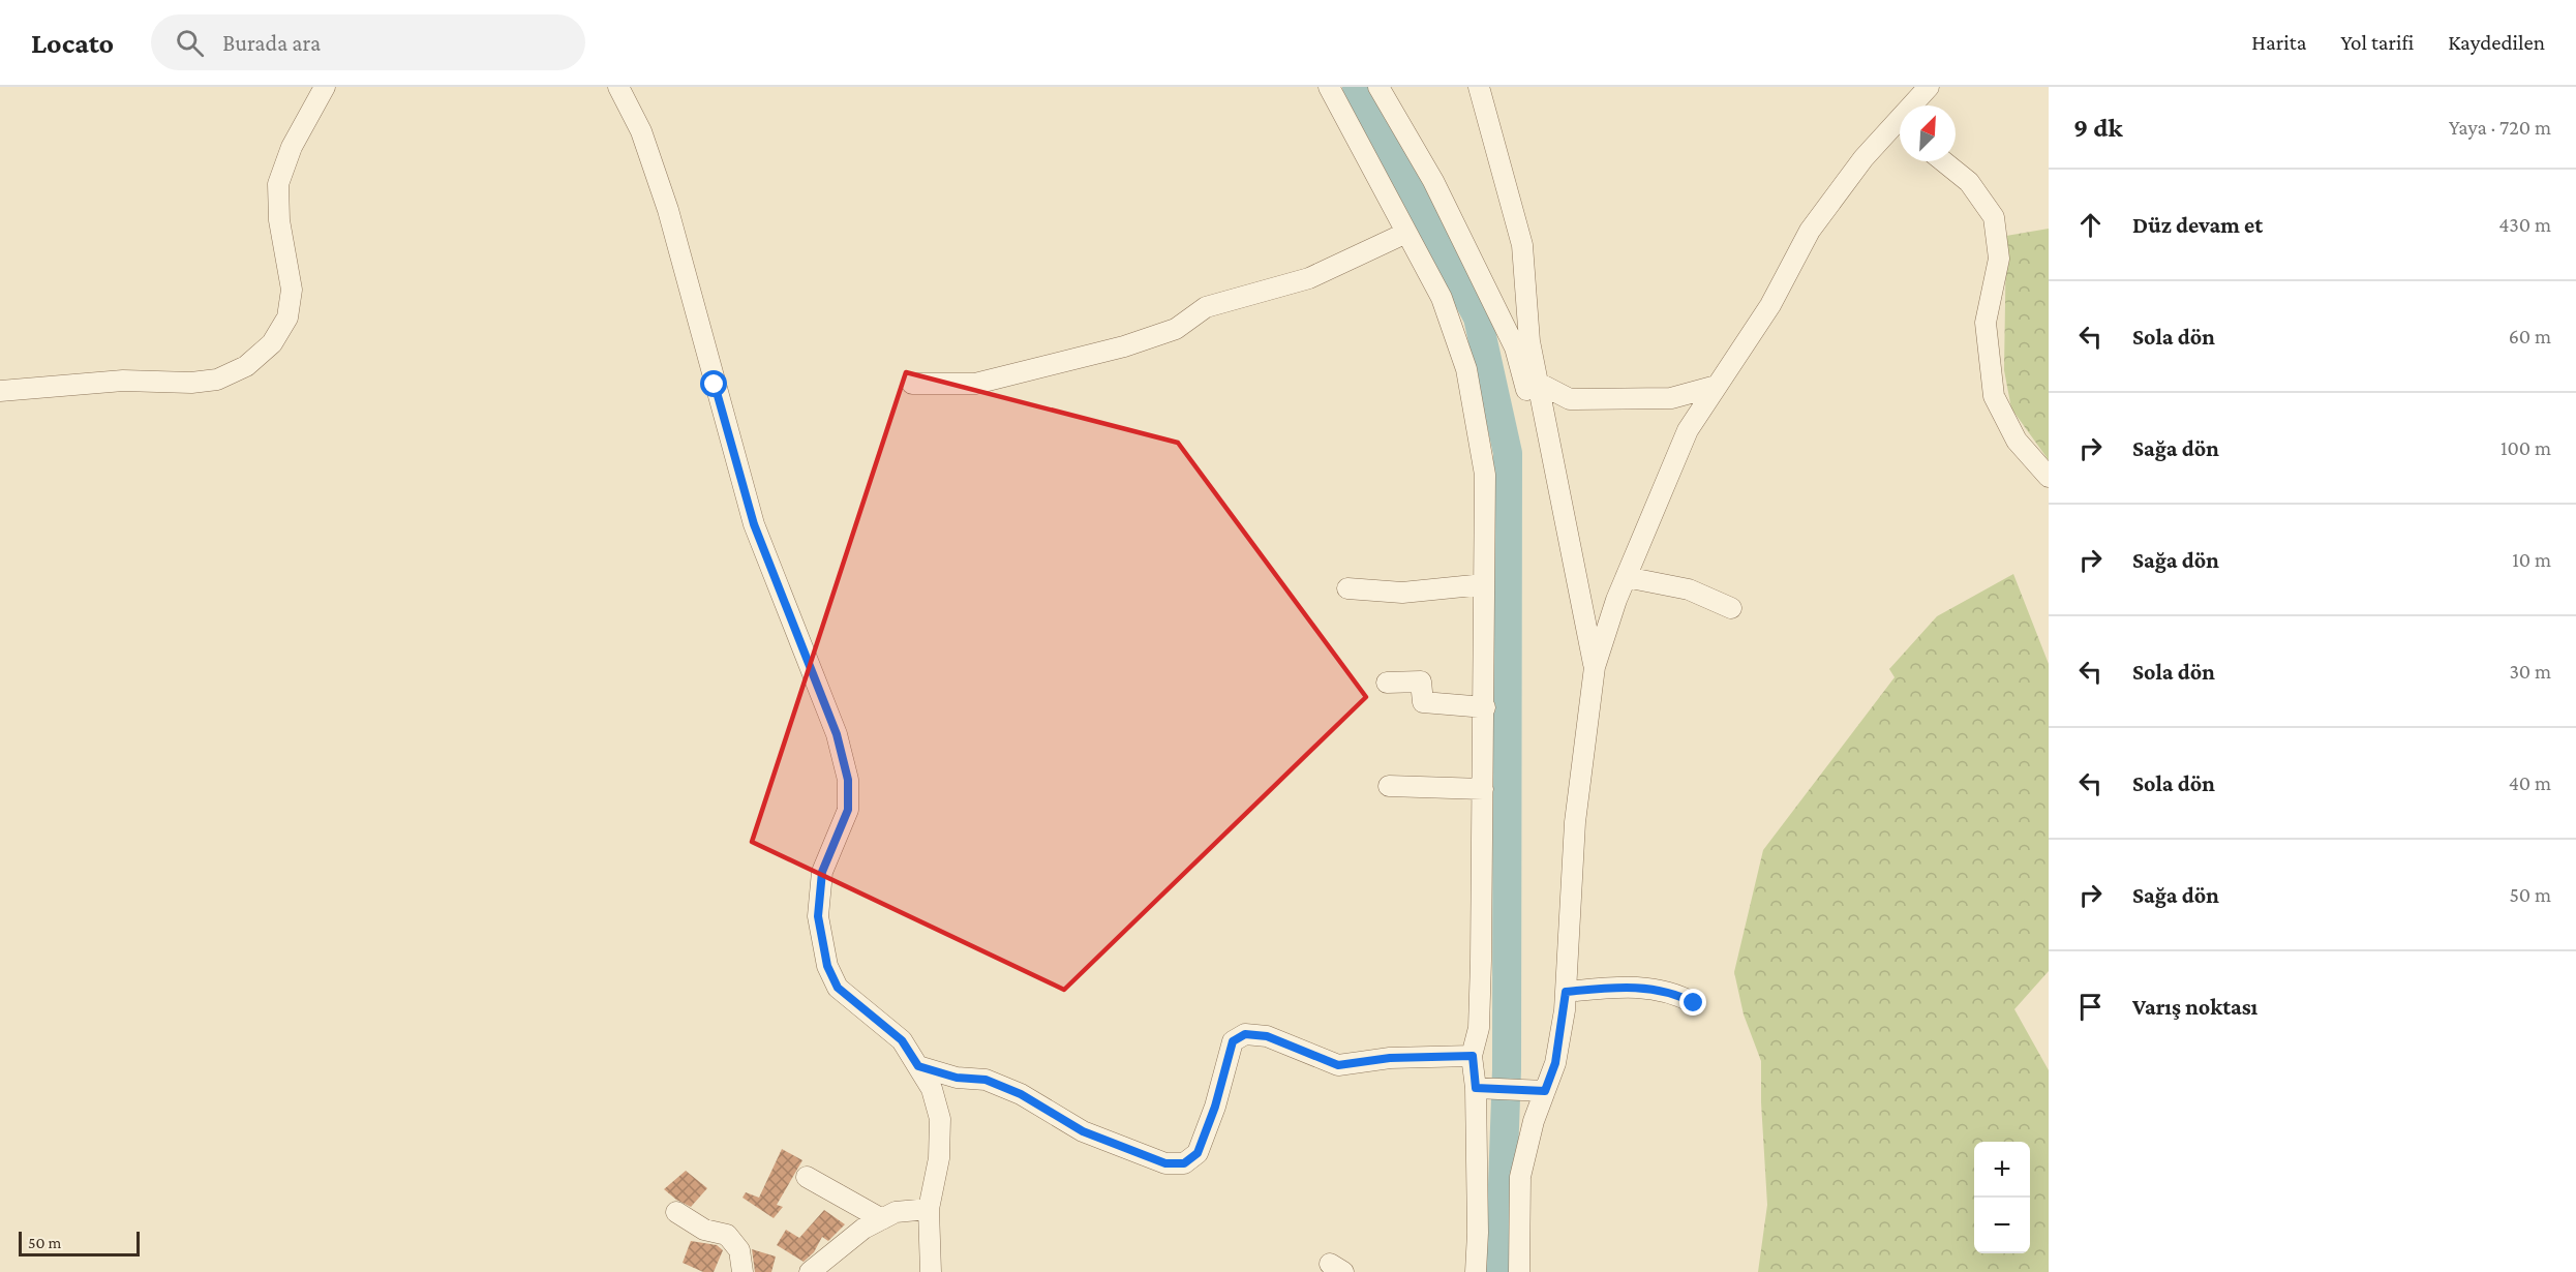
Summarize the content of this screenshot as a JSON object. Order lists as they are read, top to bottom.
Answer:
{
  "scale_bar": "50 m",
  "north": "top right",
  "page": {
    "header": "Locato",
    "search": "Burada ara",
    "nav": ["Harita", "Yol tarifi", "Kaydedilen"],
    "heading": ["9 dk", "Yaya · 720 m"],
    "list": [
      ["Düz devam et", "430 m"],
      ["Sola dön", "60 m"],
      ["Sağa dön", "100 m"],
      ["Sağa dön", "10 m"],
      ["Sola dön", "30 m"],
      ["Sola dön", "40 m"],
      ["Sağa dön", "50 m"],
      "Varış noktası"
    ],
    "map_buttons": ["+", "−"],
    "scale": "50 m"
  }
}
